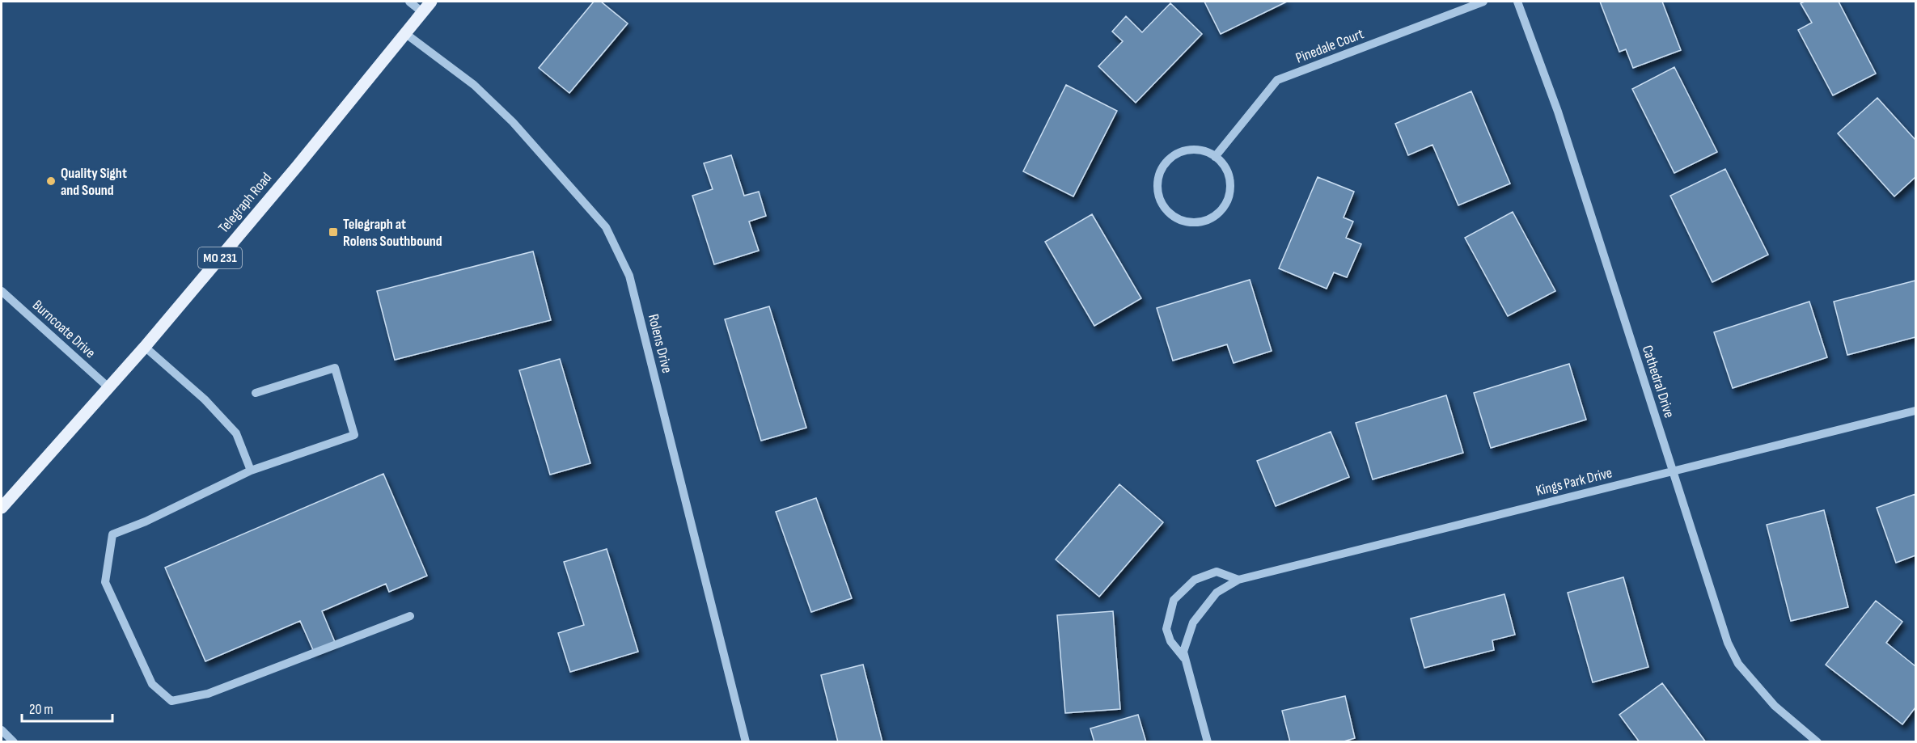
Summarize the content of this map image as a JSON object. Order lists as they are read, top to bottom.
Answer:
{
  "streets": {
    "main road": ["Telegraph Road", "MO 231"],
    "street": [
      "Pinedale Court",
      "Burncoate Drive",
      "Rolens Drive",
      "Cathedral Drive",
      "Kings Park Drive"
    ]
  },
  "crossings": [
    ["Telegraph Road", "Burncoate Drive"],
    ["Telegraph Road", "Rolens Drive"],
    ["Cathedral Drive", "Kings Park Drive"]
  ],
  "places": {
    "other": ["Quality Sight and Sound"],
    "transit": ["Telegraph at Rolens Southbound"]
  },
  "scale_bar": "20 m"
}
